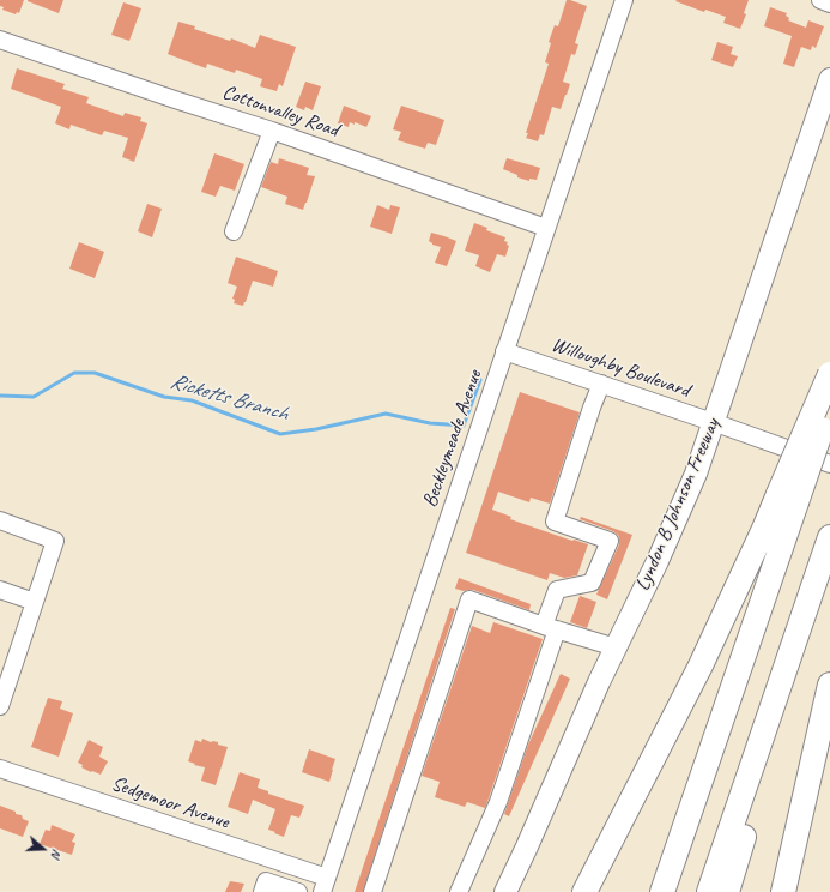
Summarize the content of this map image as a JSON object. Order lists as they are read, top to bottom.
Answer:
{
  "streets": {
    "main road": ["Lyndon B Johnson Freeway"],
    "street": [
      "Cottonvalley Road",
      "Willoughby Boulevard",
      "Beckleymeade Avenue",
      "Sedgemoor Avenue"
    ]
  },
  "crossings": [
    ["Cottonvalley Road", "Beckleymeade Avenue"],
    ["Willoughby Boulevard", "Beckleymeade Avenue"],
    ["Willoughby Boulevard", "Lyndon B Johnson Freeway"],
    ["Beckleymeade Avenue", "Sedgemoor Avenue"]
  ],
  "water": ["Ricketts Branch"],
  "north": "right"
}
